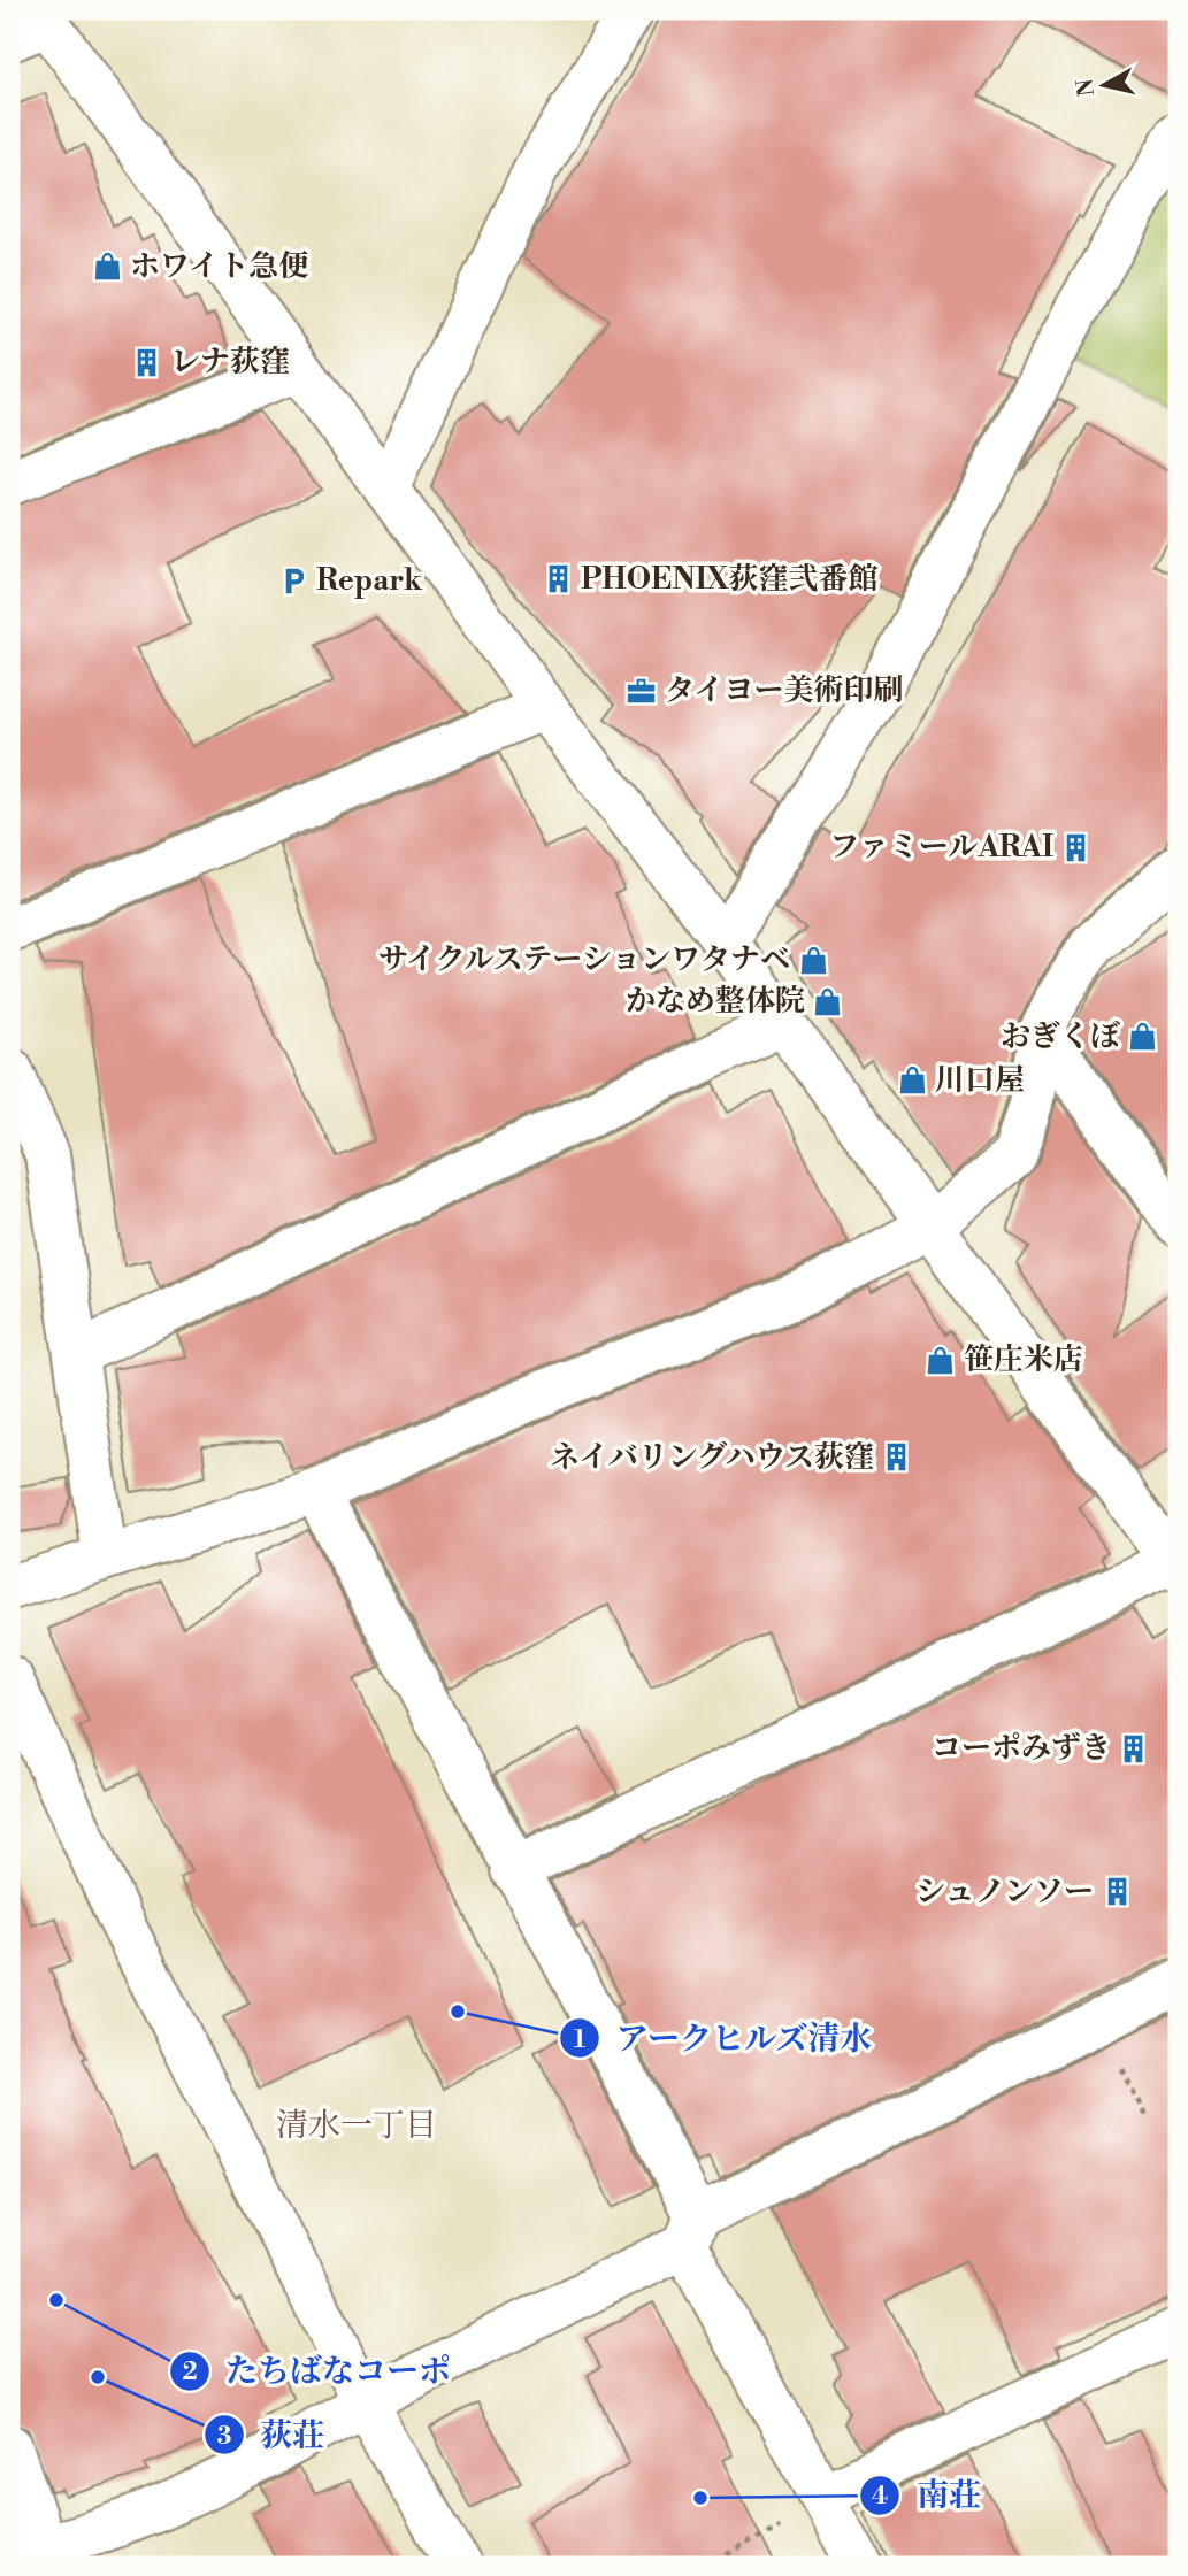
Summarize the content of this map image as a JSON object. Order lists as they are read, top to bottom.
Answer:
{
  "districts": ["清水一丁目"],
  "places": {
    "shop": [
      "ホワイト急便",
      "サイクルステーションワタナベ",
      "かなめ整体院",
      "おぎくぼ",
      "川口屋",
      "笹庄米店"
    ],
    "building": [
      "レナ荻窪",
      "PHOENIX荻窪弐番館",
      "ファミールARAI",
      "ネイバリングハウス荻窪",
      "コーポみずき",
      "シュノンソー"
    ],
    "parking": ["Repark"],
    "office": ["タイヨー美術印刷"],
    "other": [
      "アークヒルズ清水",
      "たちばなコーポ",
      "荻荘",
      "南荘"
    ]
  },
  "north": "left"
}
